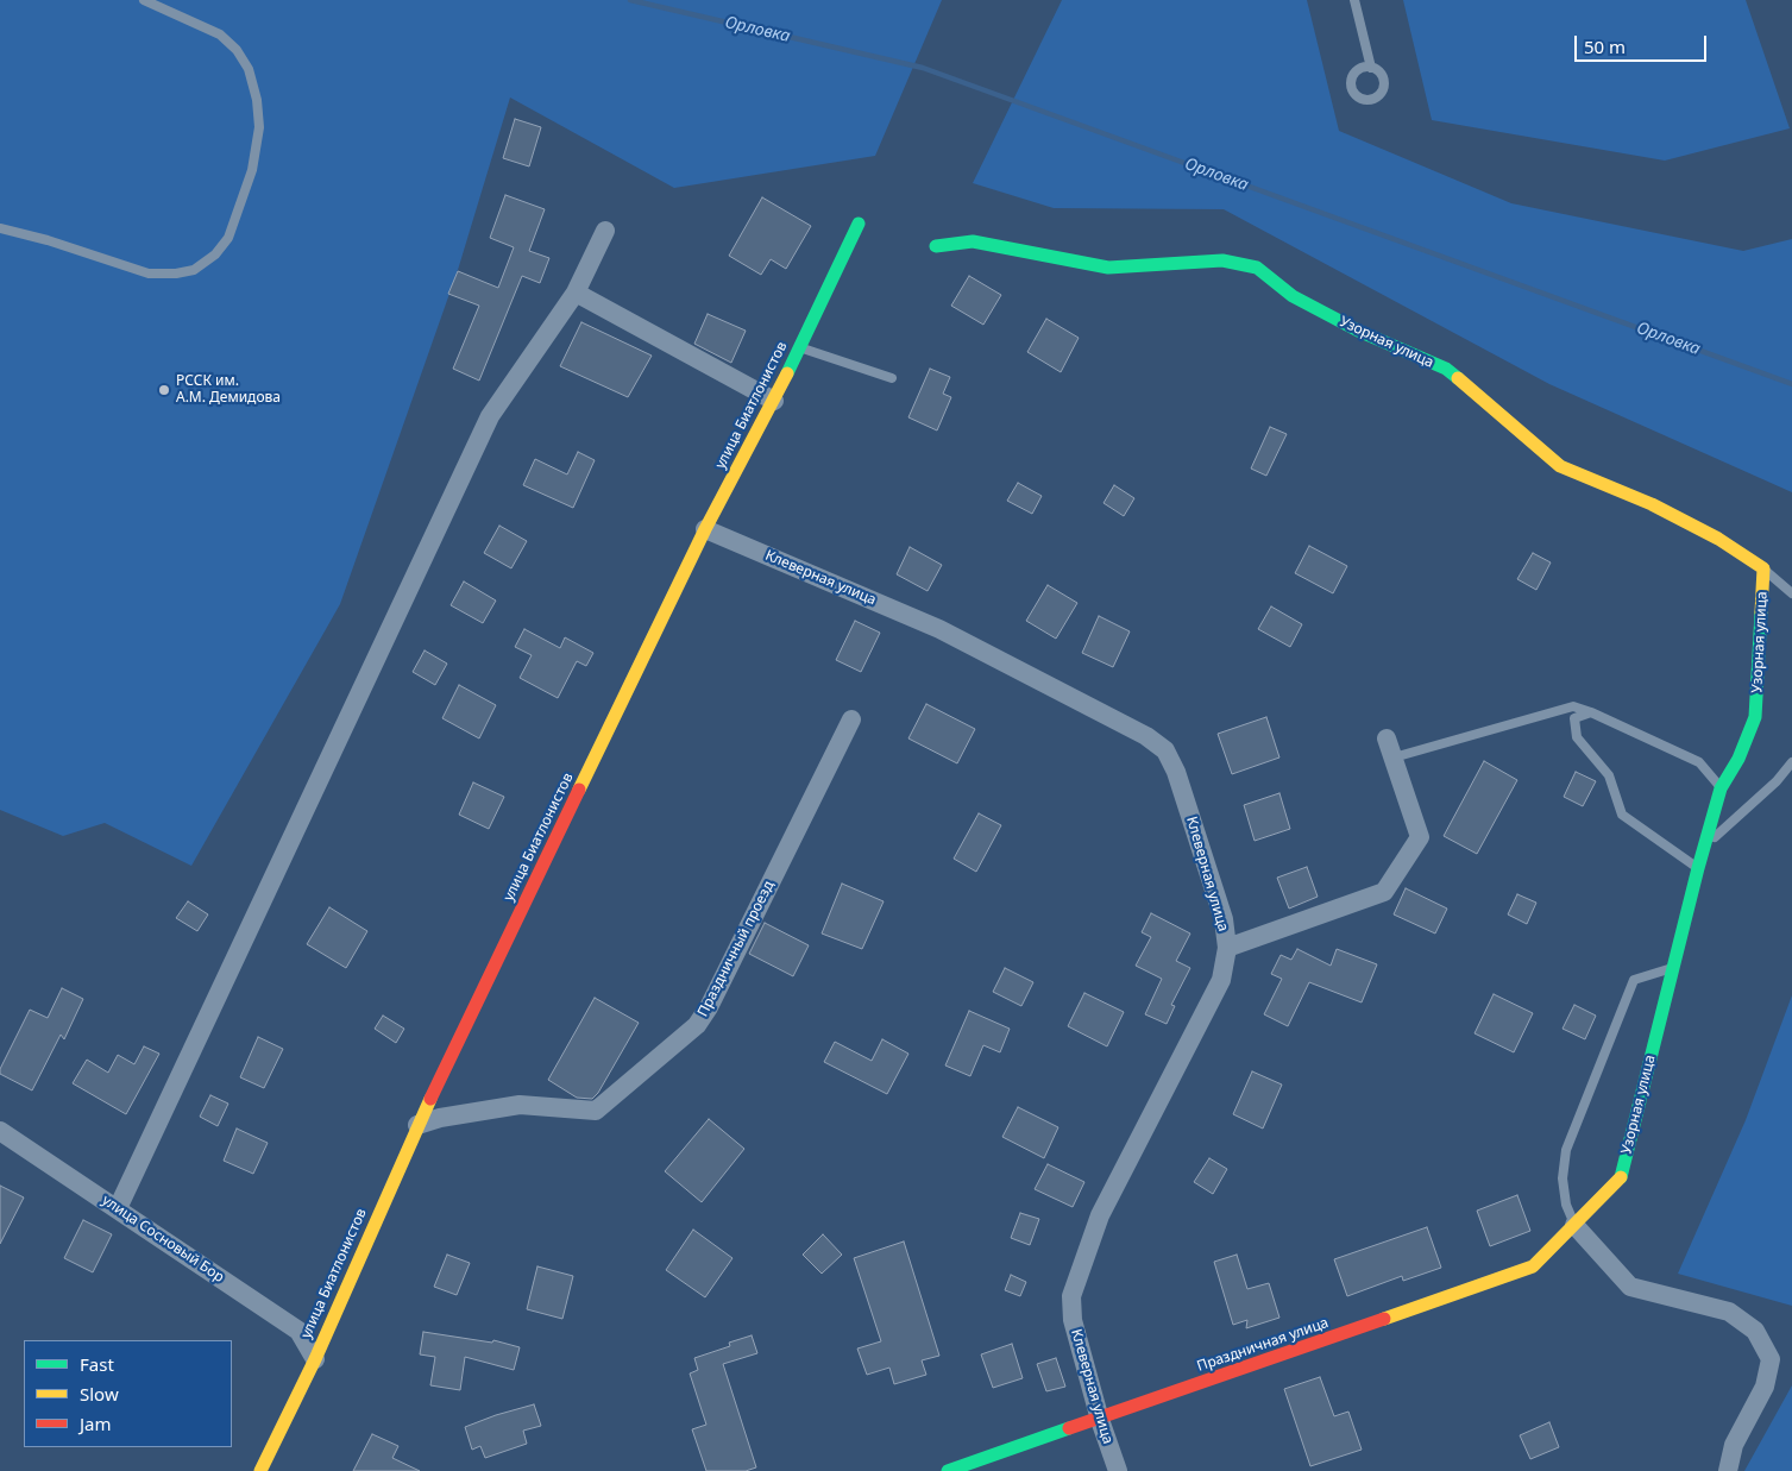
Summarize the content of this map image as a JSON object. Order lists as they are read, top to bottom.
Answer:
{
  "streets": {
    "street": [
      "Узорная улица",
      "улица Биатлонистов",
      "Клеверная улица",
      "Праздничный проезд",
      "улица Сосновый Бор",
      "Праздничная улица"
    ]
  },
  "crossings": [
    ["Узорная улица", "Праздничная улица"],
    ["улица Биатлонистов", "Клеверная улица"],
    ["улица Биатлонистов", "Праздничный проезд"],
    ["улица Биатлонистов", "улица Сосновый Бор"],
    ["Клеверная улица", "Праздничная улица"]
  ],
  "water": ["Орловка"],
  "places": ["РССК им. А.М. Демидова"],
  "legend": ["Fast", "Slow", "Jam"],
  "scale_bar": "50 m"
}
